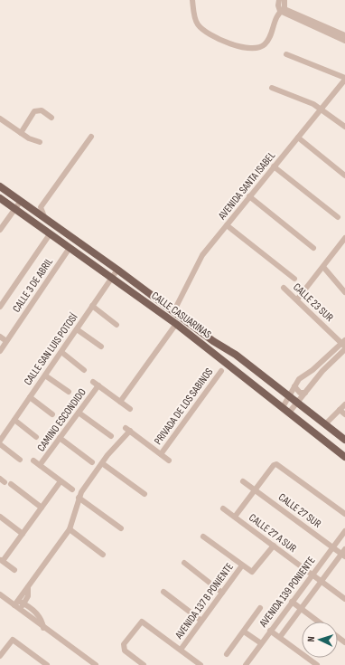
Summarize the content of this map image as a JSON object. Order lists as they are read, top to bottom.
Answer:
{
  "streets": {
    "main road": ["CALLE CASUARINAS"],
    "street": [
      "AVENIDA SANTA ISABEL",
      "CALLE 3 DE ABRIL",
      "CALLE 23 SUR",
      "CALLE SAN LUIS POTOSÍ",
      "PRIVADA DE LOS SABINOS",
      "CAMINO ESCONDIDO",
      "CALLE 27 SUR",
      "CALLE 27 A SUR",
      "AVENIDA 139 PONIENTE",
      "AVENIDA 137 B PONIENTE"
    ]
  },
  "crossings": [
    ["AVENIDA SANTA ISABEL", "CALLE CASUARINAS"],
    ["CALLE 3 DE ABRIL", "CALLE CASUARINAS"],
    ["CALLE CASUARINAS", "CALLE SAN LUIS POTOSÍ"],
    ["CALLE 27 SUR", "AVENIDA 139 PONIENTE"],
    ["CALLE 27 A SUR", "AVENIDA 139 PONIENTE"],
    ["CALLE 27 A SUR", "AVENIDA 137 B PONIENTE"]
  ],
  "north": "left"
}
